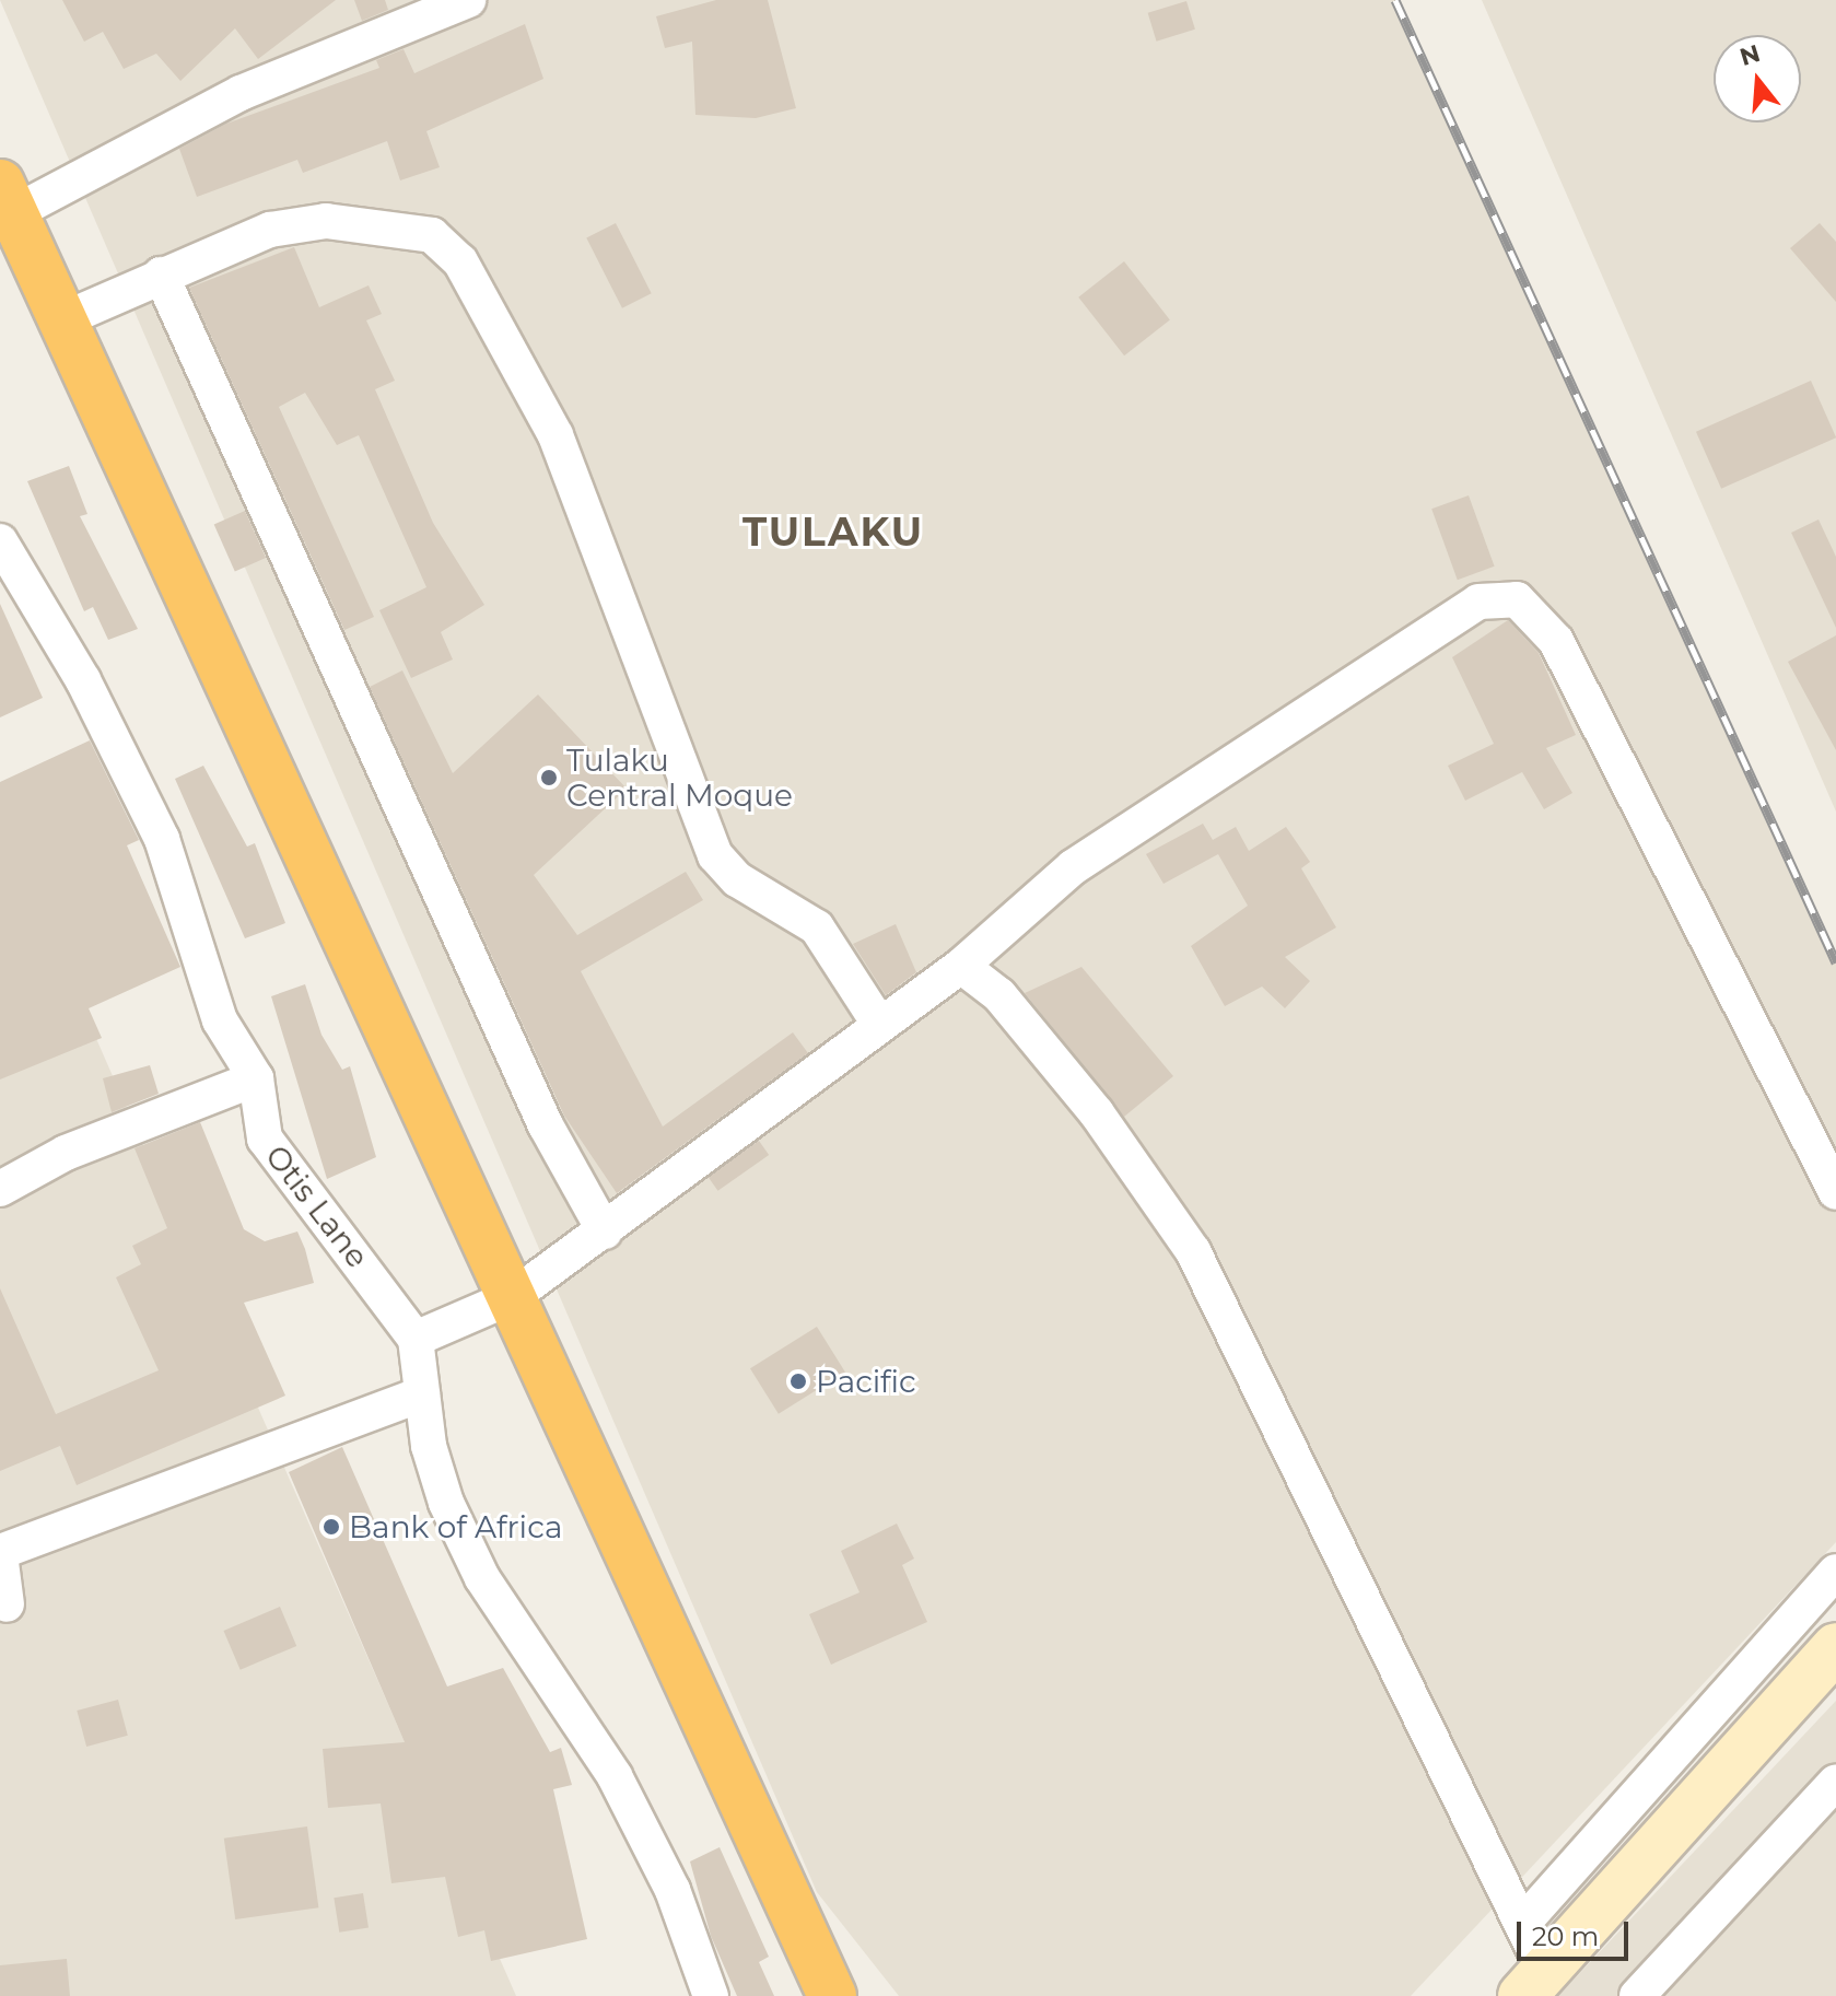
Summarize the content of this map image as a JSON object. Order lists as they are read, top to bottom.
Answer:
{
  "streets": {
    "street": ["Otis Lane"]
  },
  "districts": ["TULAKU"],
  "places": ["Tulaku Central Moque", "Pacific", "Bank of Africa"],
  "scale_bar": "20 m",
  "north": "top"
}
